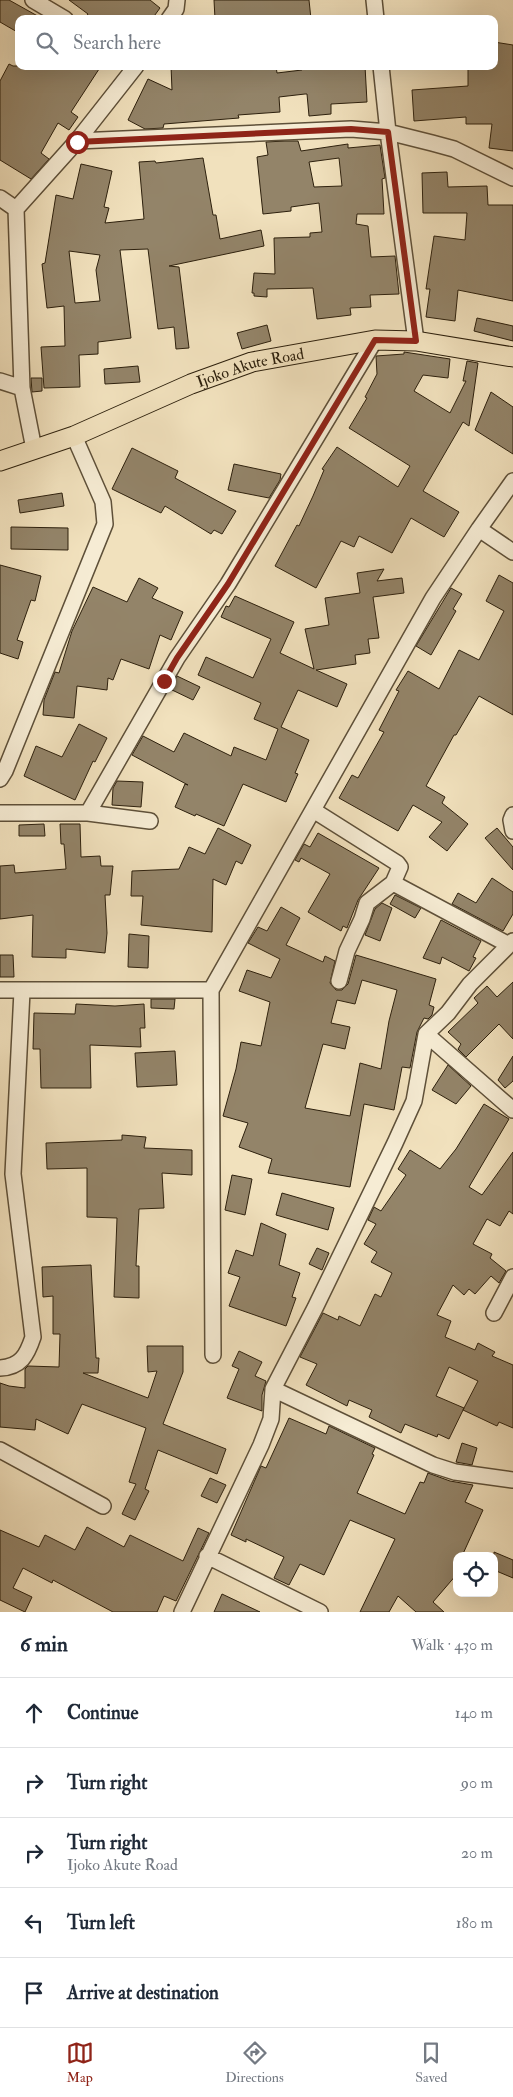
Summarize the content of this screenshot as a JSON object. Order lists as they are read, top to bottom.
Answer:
{
  "streets": {
    "main road": ["Ijoko Akute Road"]
  },
  "page": {
    "search": "Search here",
    "heading": ["6 min", "Walk · 430 m"],
    "list": [
      ["Continue", "140 m"],
      ["Turn right", "90 m"],
      ["Turn right", "Ijoko Akute Road", "20 m"],
      ["Turn left", "180 m"],
      "Arrive at destination"
    ],
    "nav": ["Map", "Directions", "Saved"]
  }
}
